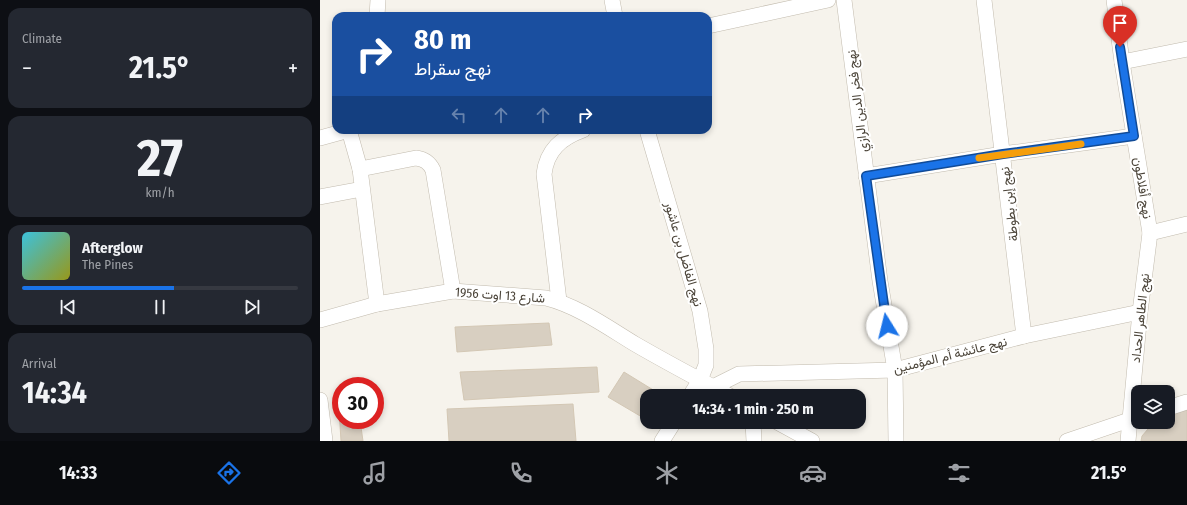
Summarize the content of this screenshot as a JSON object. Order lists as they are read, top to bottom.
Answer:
{
  "streets": {
    "street": [
      "نهج فخر الدين الرازي",
      "نهج أفلاطون",
      "نهج إبن بطوطة",
      "نهج الفاضل بن عاشور",
      "شارع 13 اوت 1956",
      "نهج الطاهر الحداد",
      "نهج عائشة أم المؤمنين"
    ]
  },
  "crossings": [
    ["نهج فخر الدين الرازي", "نهج عائشة أم المؤمنين"],
    ["نهج أفلاطون", "نهج الطاهر الحداد"],
    ["نهج إبن بطوطة", "نهج عائشة أم المؤمنين"],
    ["نهج الفاضل بن عاشور", "شارع 13 اوت 1956"],
    ["نهج الفاضل بن عاشور", "نهج عائشة أم المؤمنين"],
    ["شارع 13 اوت 1956", "نهج عائشة أم المؤمنين"],
    ["نهج الطاهر الحداد", "نهج عائشة أم المؤمنين"]
  ],
  "page": {
    "tile": [
      "Climate",
      ["27", "km/h"],
      ["Arrival", "14:34"]
    ],
    "turn": ["80 m", "نهج سقراط"],
    "heat": ["−", "21.5°", "+"],
    "song": ["Afterglow", "The Pines"],
    "limit": "30",
    "trip": "14:34 · 1 min · 250 m",
    "tabs": ["14:33", "21.5°"]
  }
}
